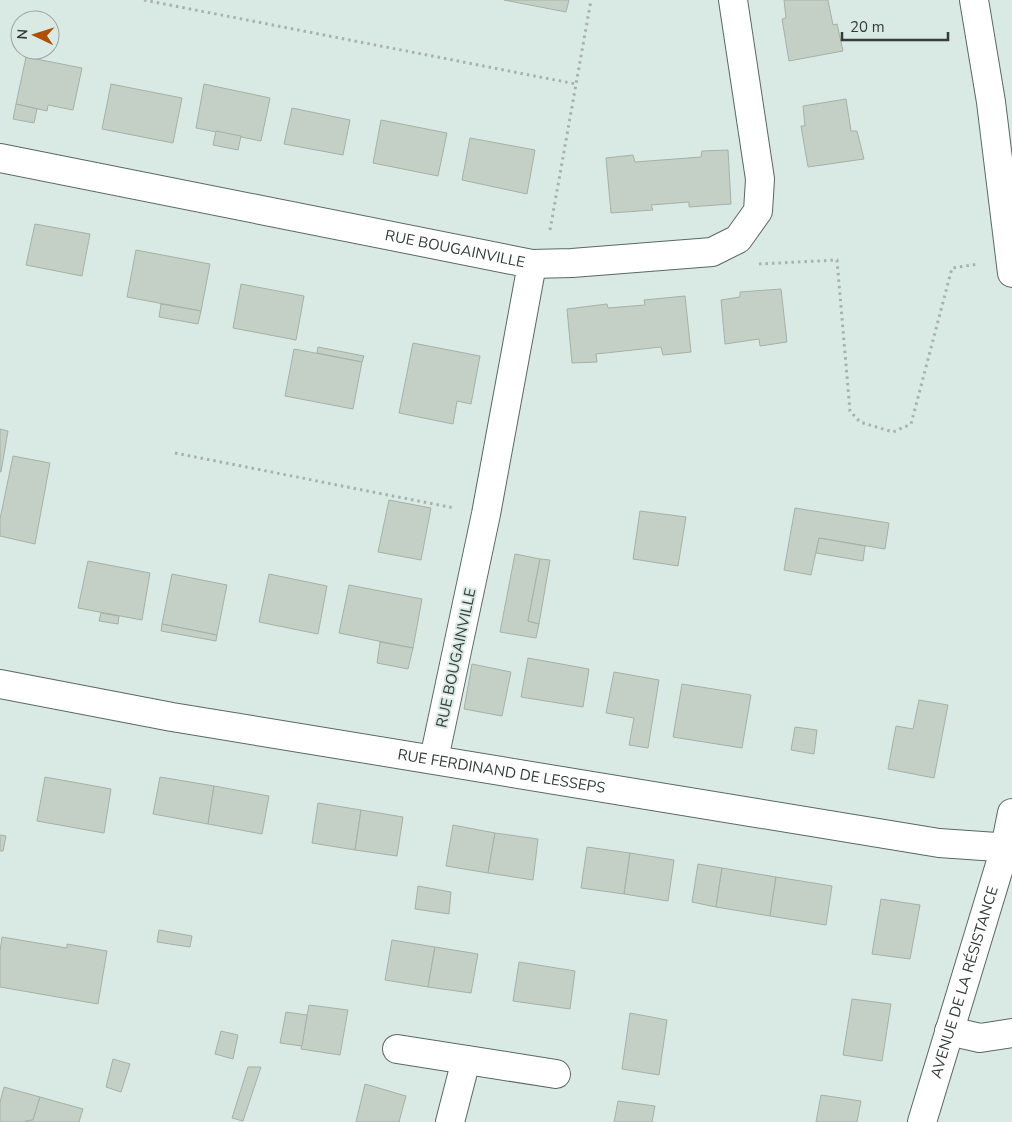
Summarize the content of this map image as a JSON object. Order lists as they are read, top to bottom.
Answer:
{
  "streets": {
    "street": ["RUE BOUGAINVILLE", "RUE FERDINAND DE LESSEPS", "AVENUE DE LA RÉSISTANCE"]
  },
  "crossings": [
    ["RUE BOUGAINVILLE", "RUE FERDINAND DE LESSEPS"],
    ["RUE FERDINAND DE LESSEPS", "AVENUE DE LA RÉSISTANCE"]
  ],
  "scale_bar": "20 m",
  "north": "left"
}
